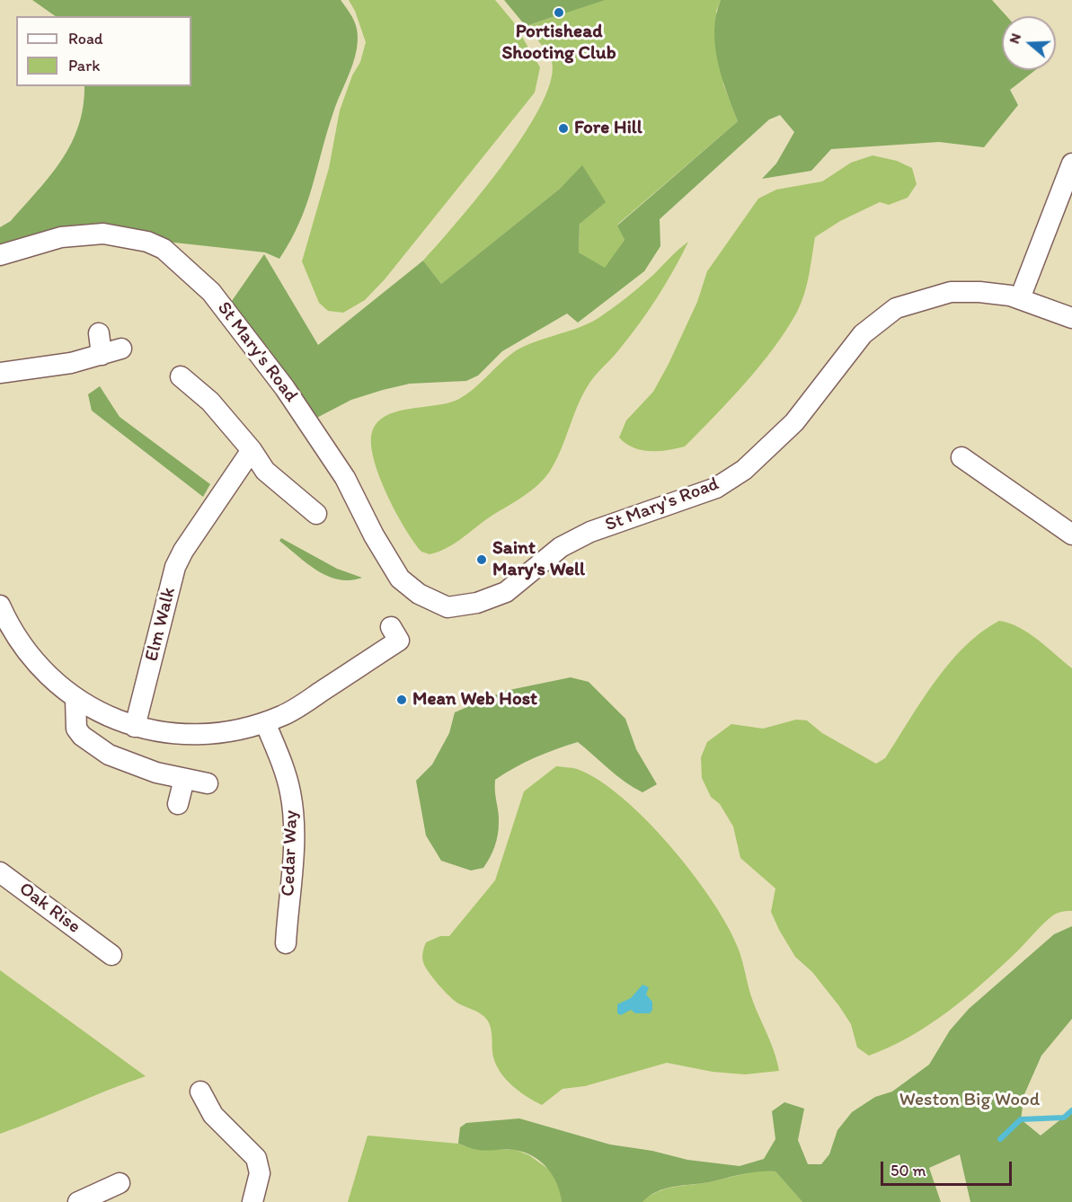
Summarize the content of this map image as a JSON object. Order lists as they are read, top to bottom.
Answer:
{
  "streets": {
    "street": [
      "St Mary's Road",
      "Elm Walk",
      "Cedar Way",
      "Oak Rise"
    ]
  },
  "parks": ["Weston Big Wood"],
  "places": [
    "Portishead Shooting Club",
    "Fore Hill",
    "Saint Mary's Well",
    "Mean Web Host"
  ],
  "legend": ["Road", "Park"],
  "scale_bar": "50 m",
  "north": "left"
}
